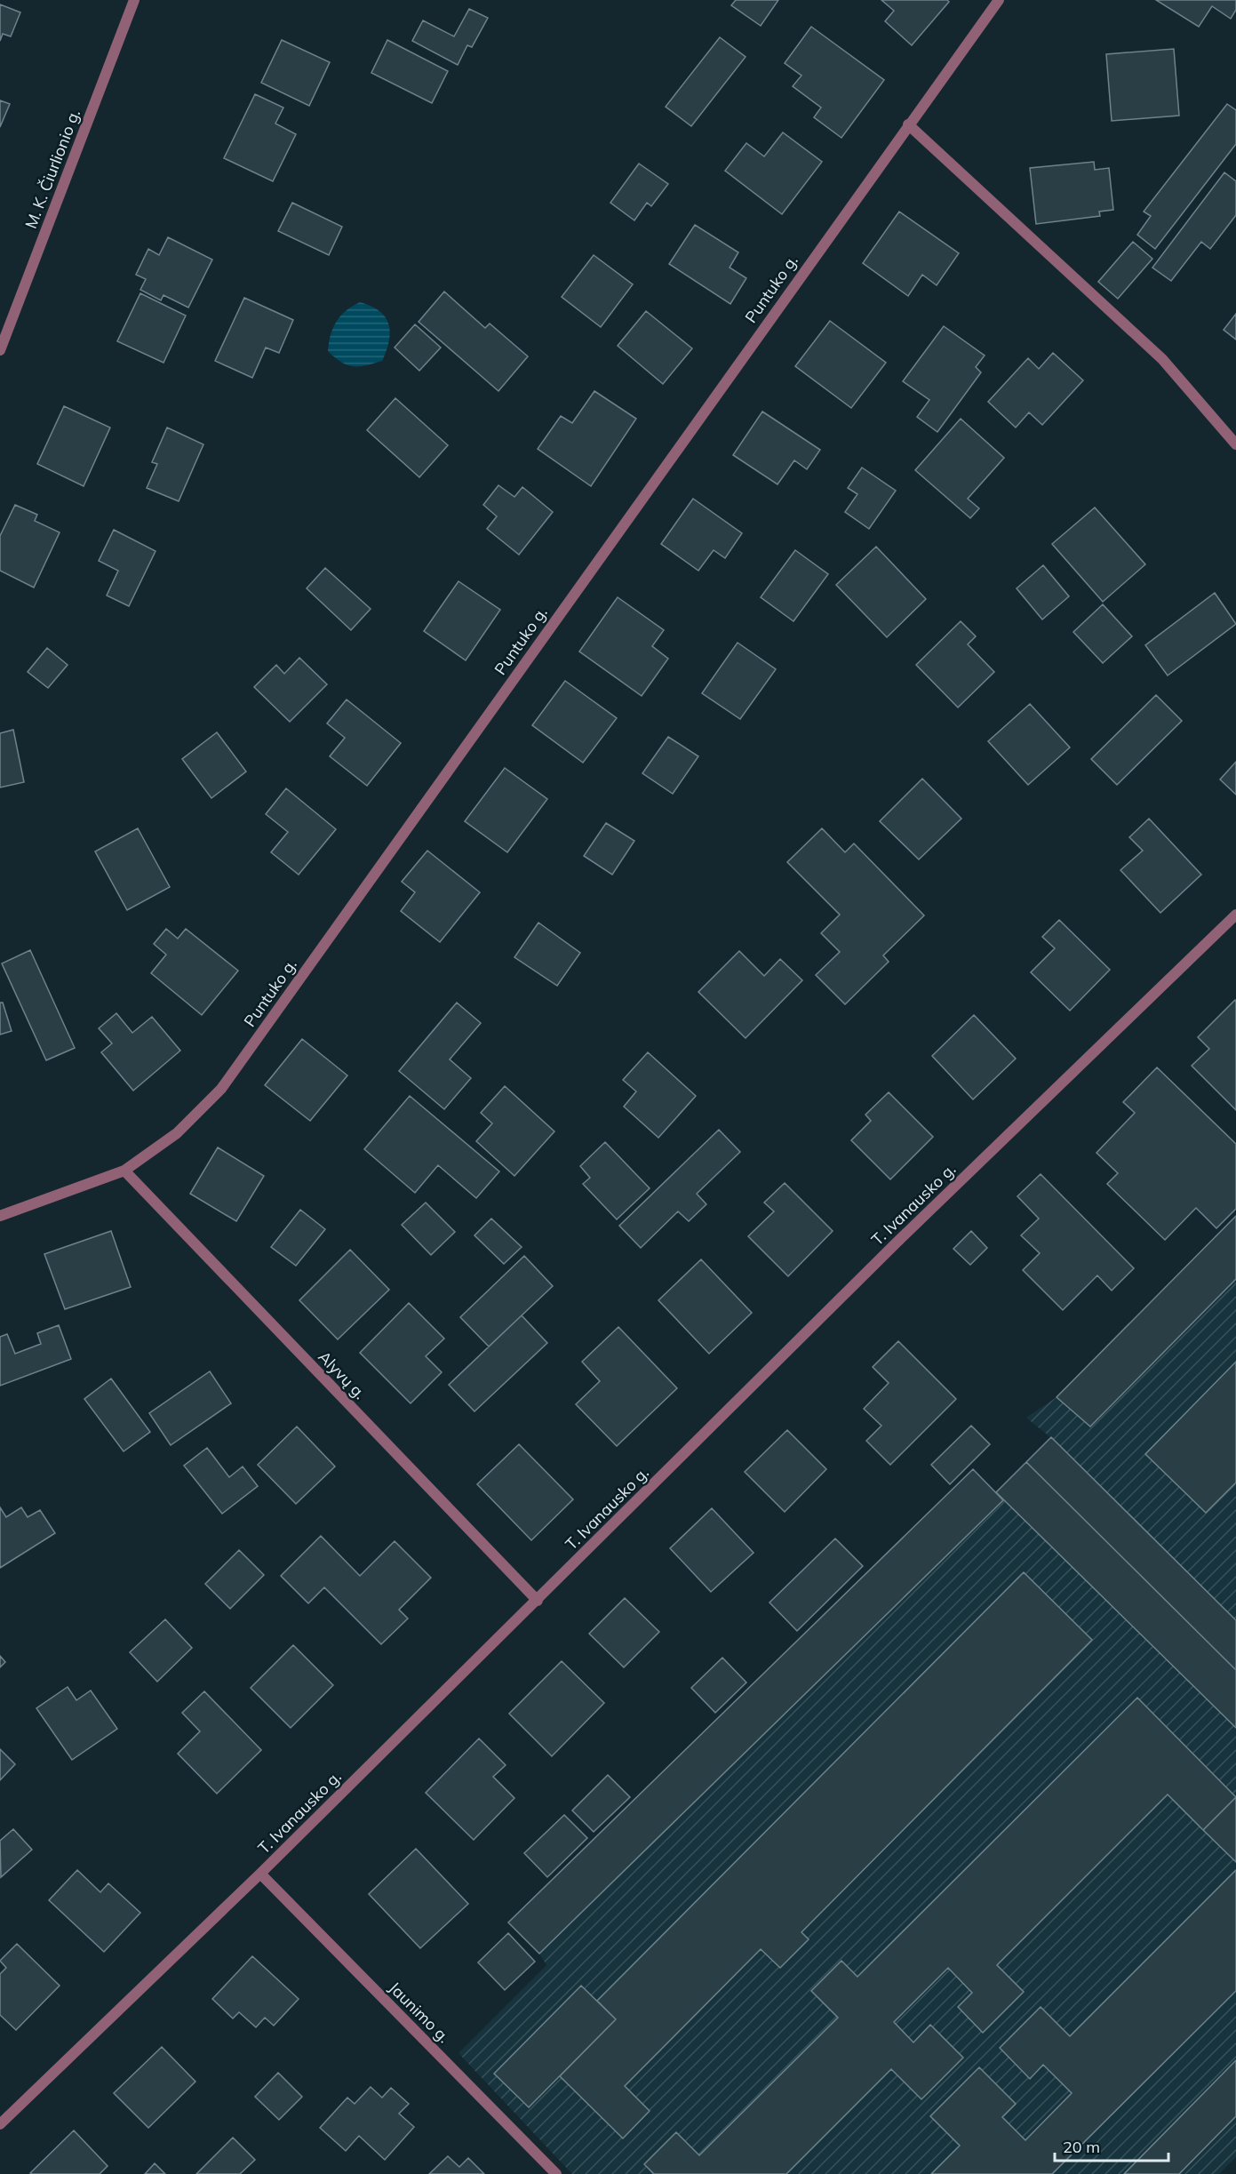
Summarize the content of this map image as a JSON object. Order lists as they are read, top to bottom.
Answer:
{
  "streets": {
    "street": [
      "M. K. Čiurlionio g.",
      "Puntuko g.",
      "T. Ivanausko g.",
      "Alyvų g.",
      "Jaunimo g."
    ]
  },
  "crossings": [
    ["Puntuko g.", "Alyvų g."],
    ["T. Ivanausko g.", "Alyvų g."],
    ["T. Ivanausko g.", "Jaunimo g."]
  ],
  "scale_bar": "20 m"
}
